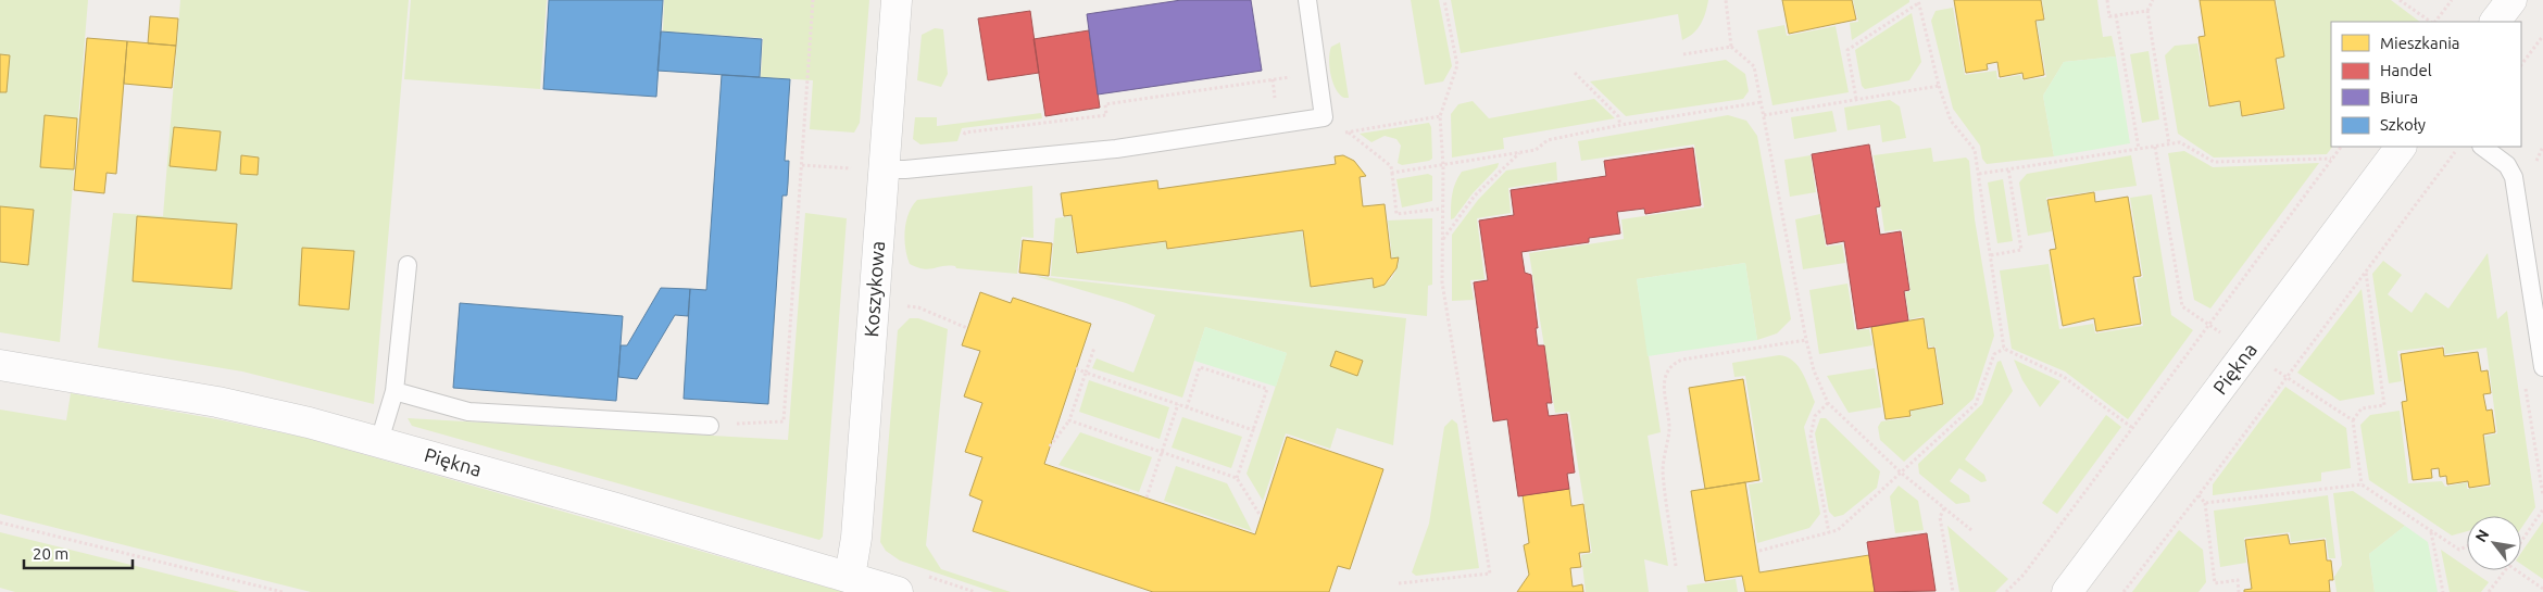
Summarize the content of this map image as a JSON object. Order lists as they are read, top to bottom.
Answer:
{
  "streets": {
    "street": ["Koszykowa", "Piękna"]
  },
  "crossings": [
    ["Koszykowa", "Piękna"]
  ],
  "legend": [
    "Mieszkania",
    "Handel",
    "Biura",
    "Szkoły"
  ],
  "scale_bar": "20 m",
  "north": "top left"
}
